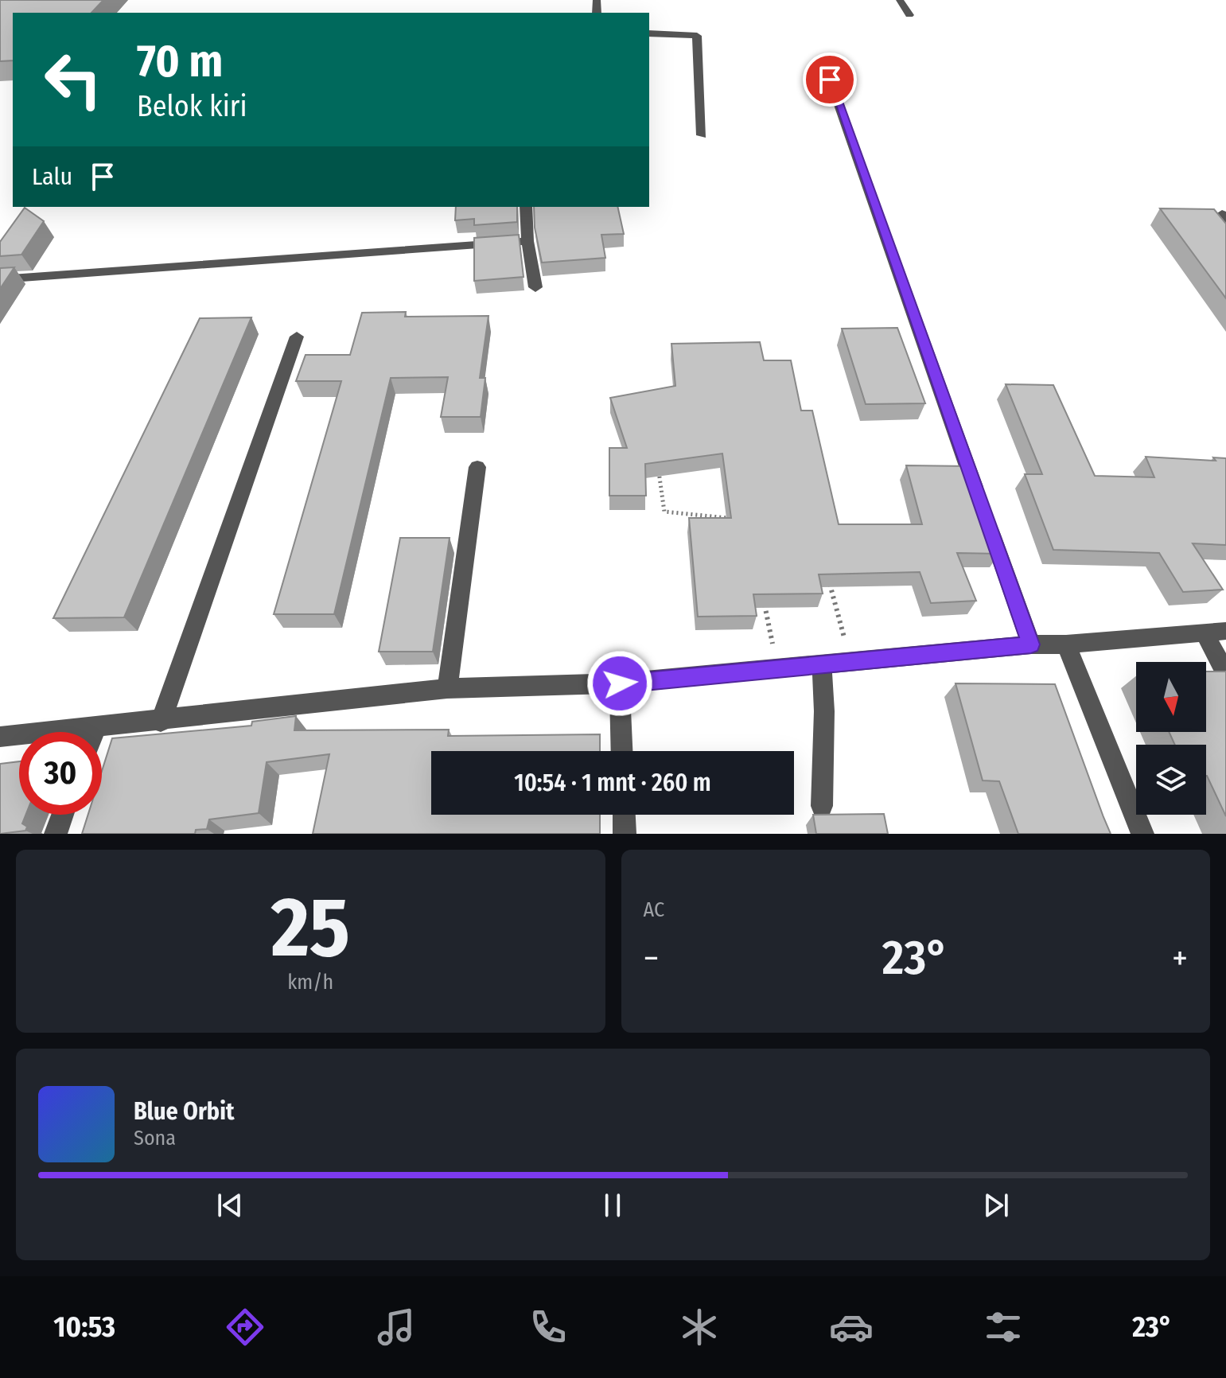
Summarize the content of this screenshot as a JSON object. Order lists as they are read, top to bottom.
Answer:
{
  "north": "bottom",
  "page": {
    "turn": ["70 m", "Belok kiri"],
    "then": "Lalu",
    "limit": "30",
    "trip": "10:54 · 1 mnt · 260 m",
    "tile": [
      ["25", "km/h"],
      "AC"
    ],
    "heat": ["−", "23°", "+"],
    "song": ["Blue Orbit", "Sona"],
    "tabs": ["10:53", "23°"]
  }
}
